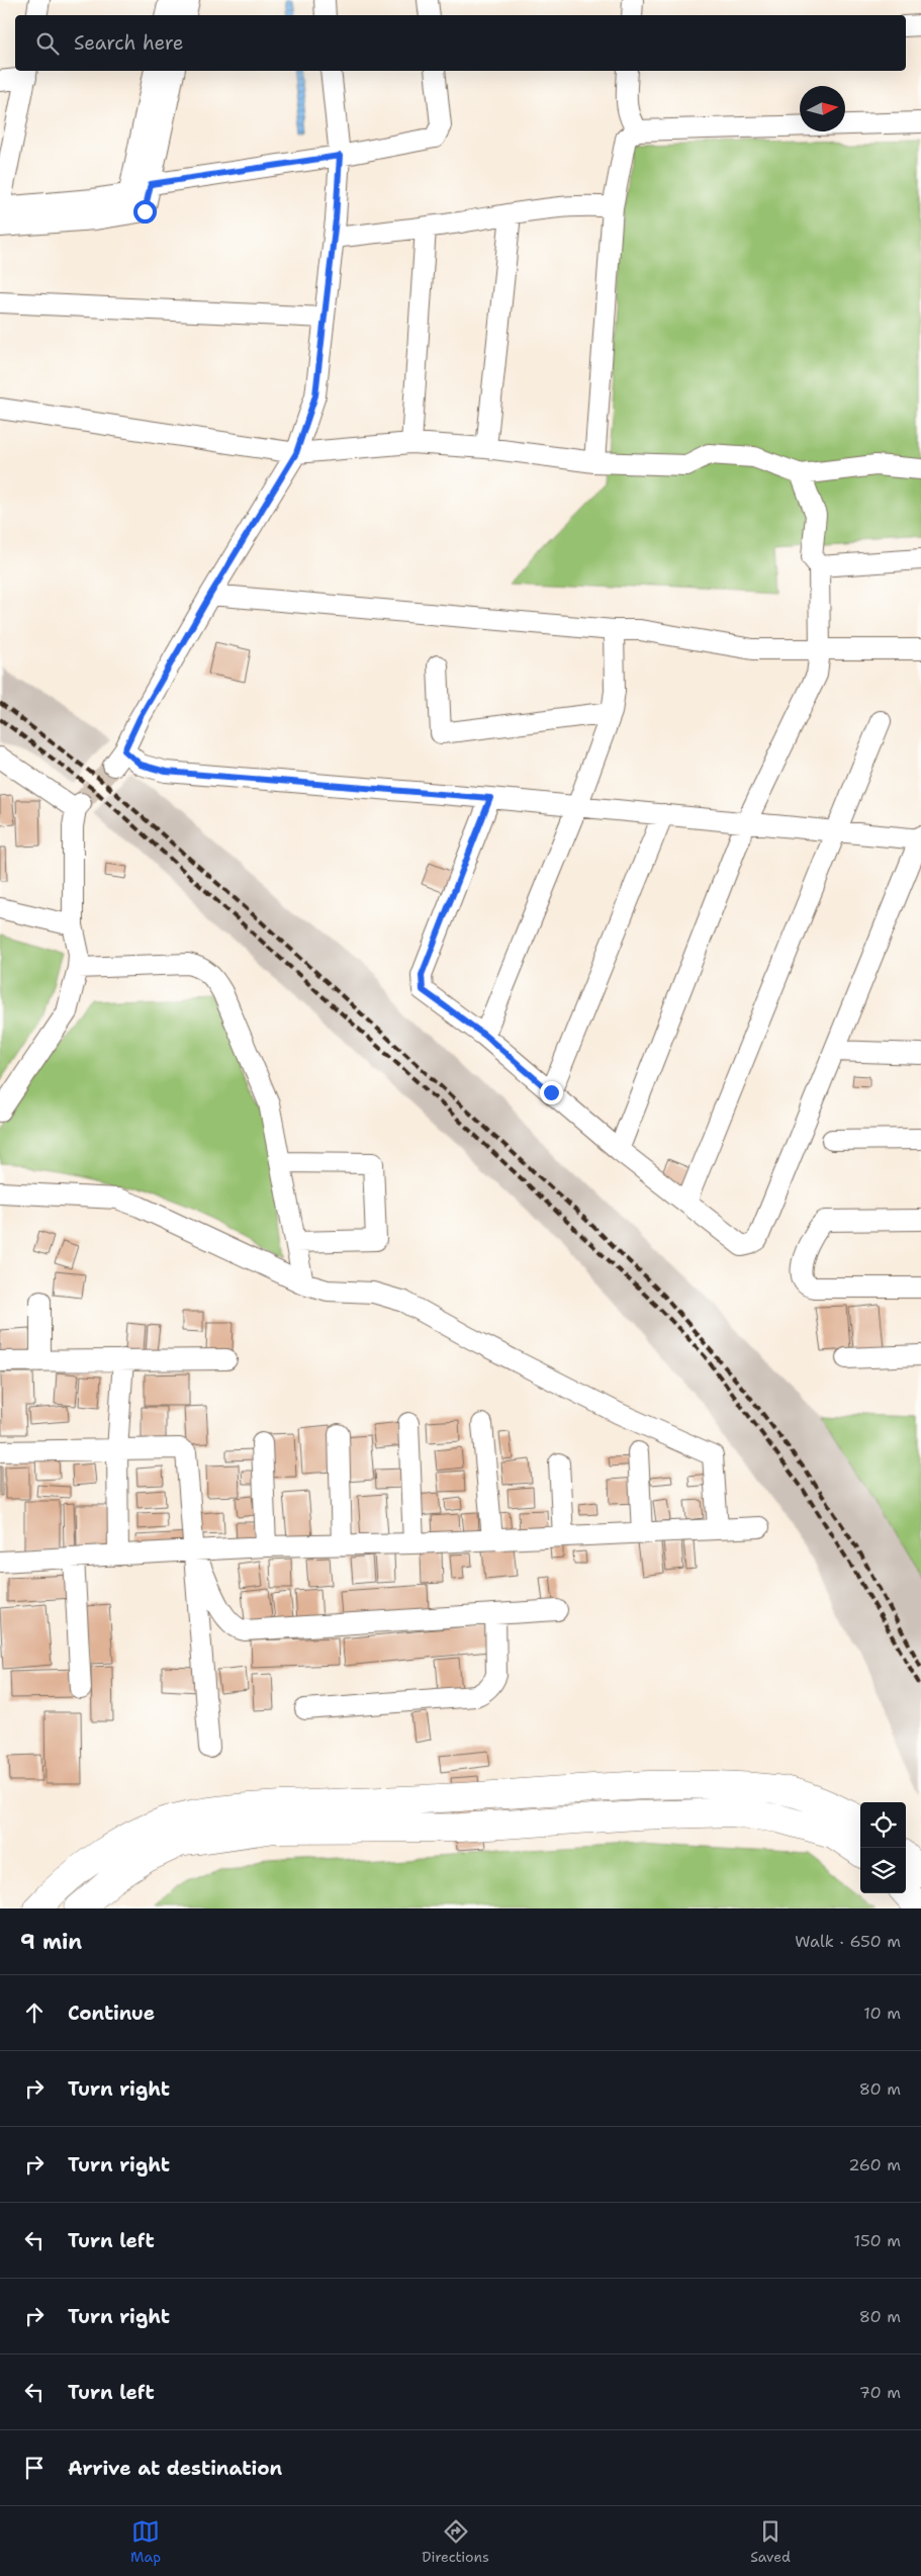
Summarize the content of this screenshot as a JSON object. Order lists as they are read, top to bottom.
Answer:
{
  "north": "right",
  "page": {
    "search": "Search here",
    "heading": ["9 min", "Walk · 650 m"],
    "list": [
      ["Continue", "10 m"],
      ["Turn right", "80 m"],
      ["Turn right", "260 m"],
      ["Turn left", "150 m"],
      ["Turn right", "80 m"],
      ["Turn left", "70 m"],
      "Arrive at destination"
    ],
    "nav": ["Map", "Directions", "Saved"]
  }
}
